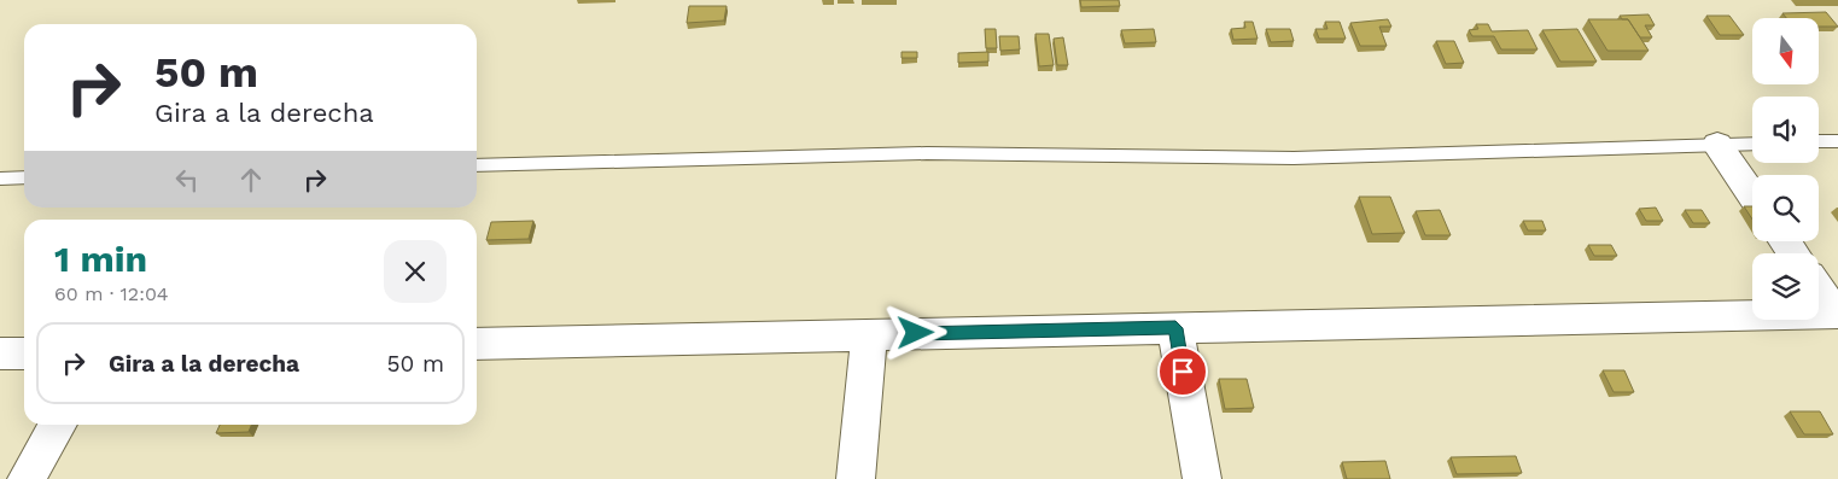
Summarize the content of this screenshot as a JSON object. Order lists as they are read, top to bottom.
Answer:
{
  "north": "bottom",
  "page": {
    "turn": ["50 m", "Gira a la derecha"],
    "heading": ["1 min", "60 m · 12:04"],
    "list": [
      {
        "name": "Gira a la derecha",
        "value": "50 m"
      }
    ]
  }
}
